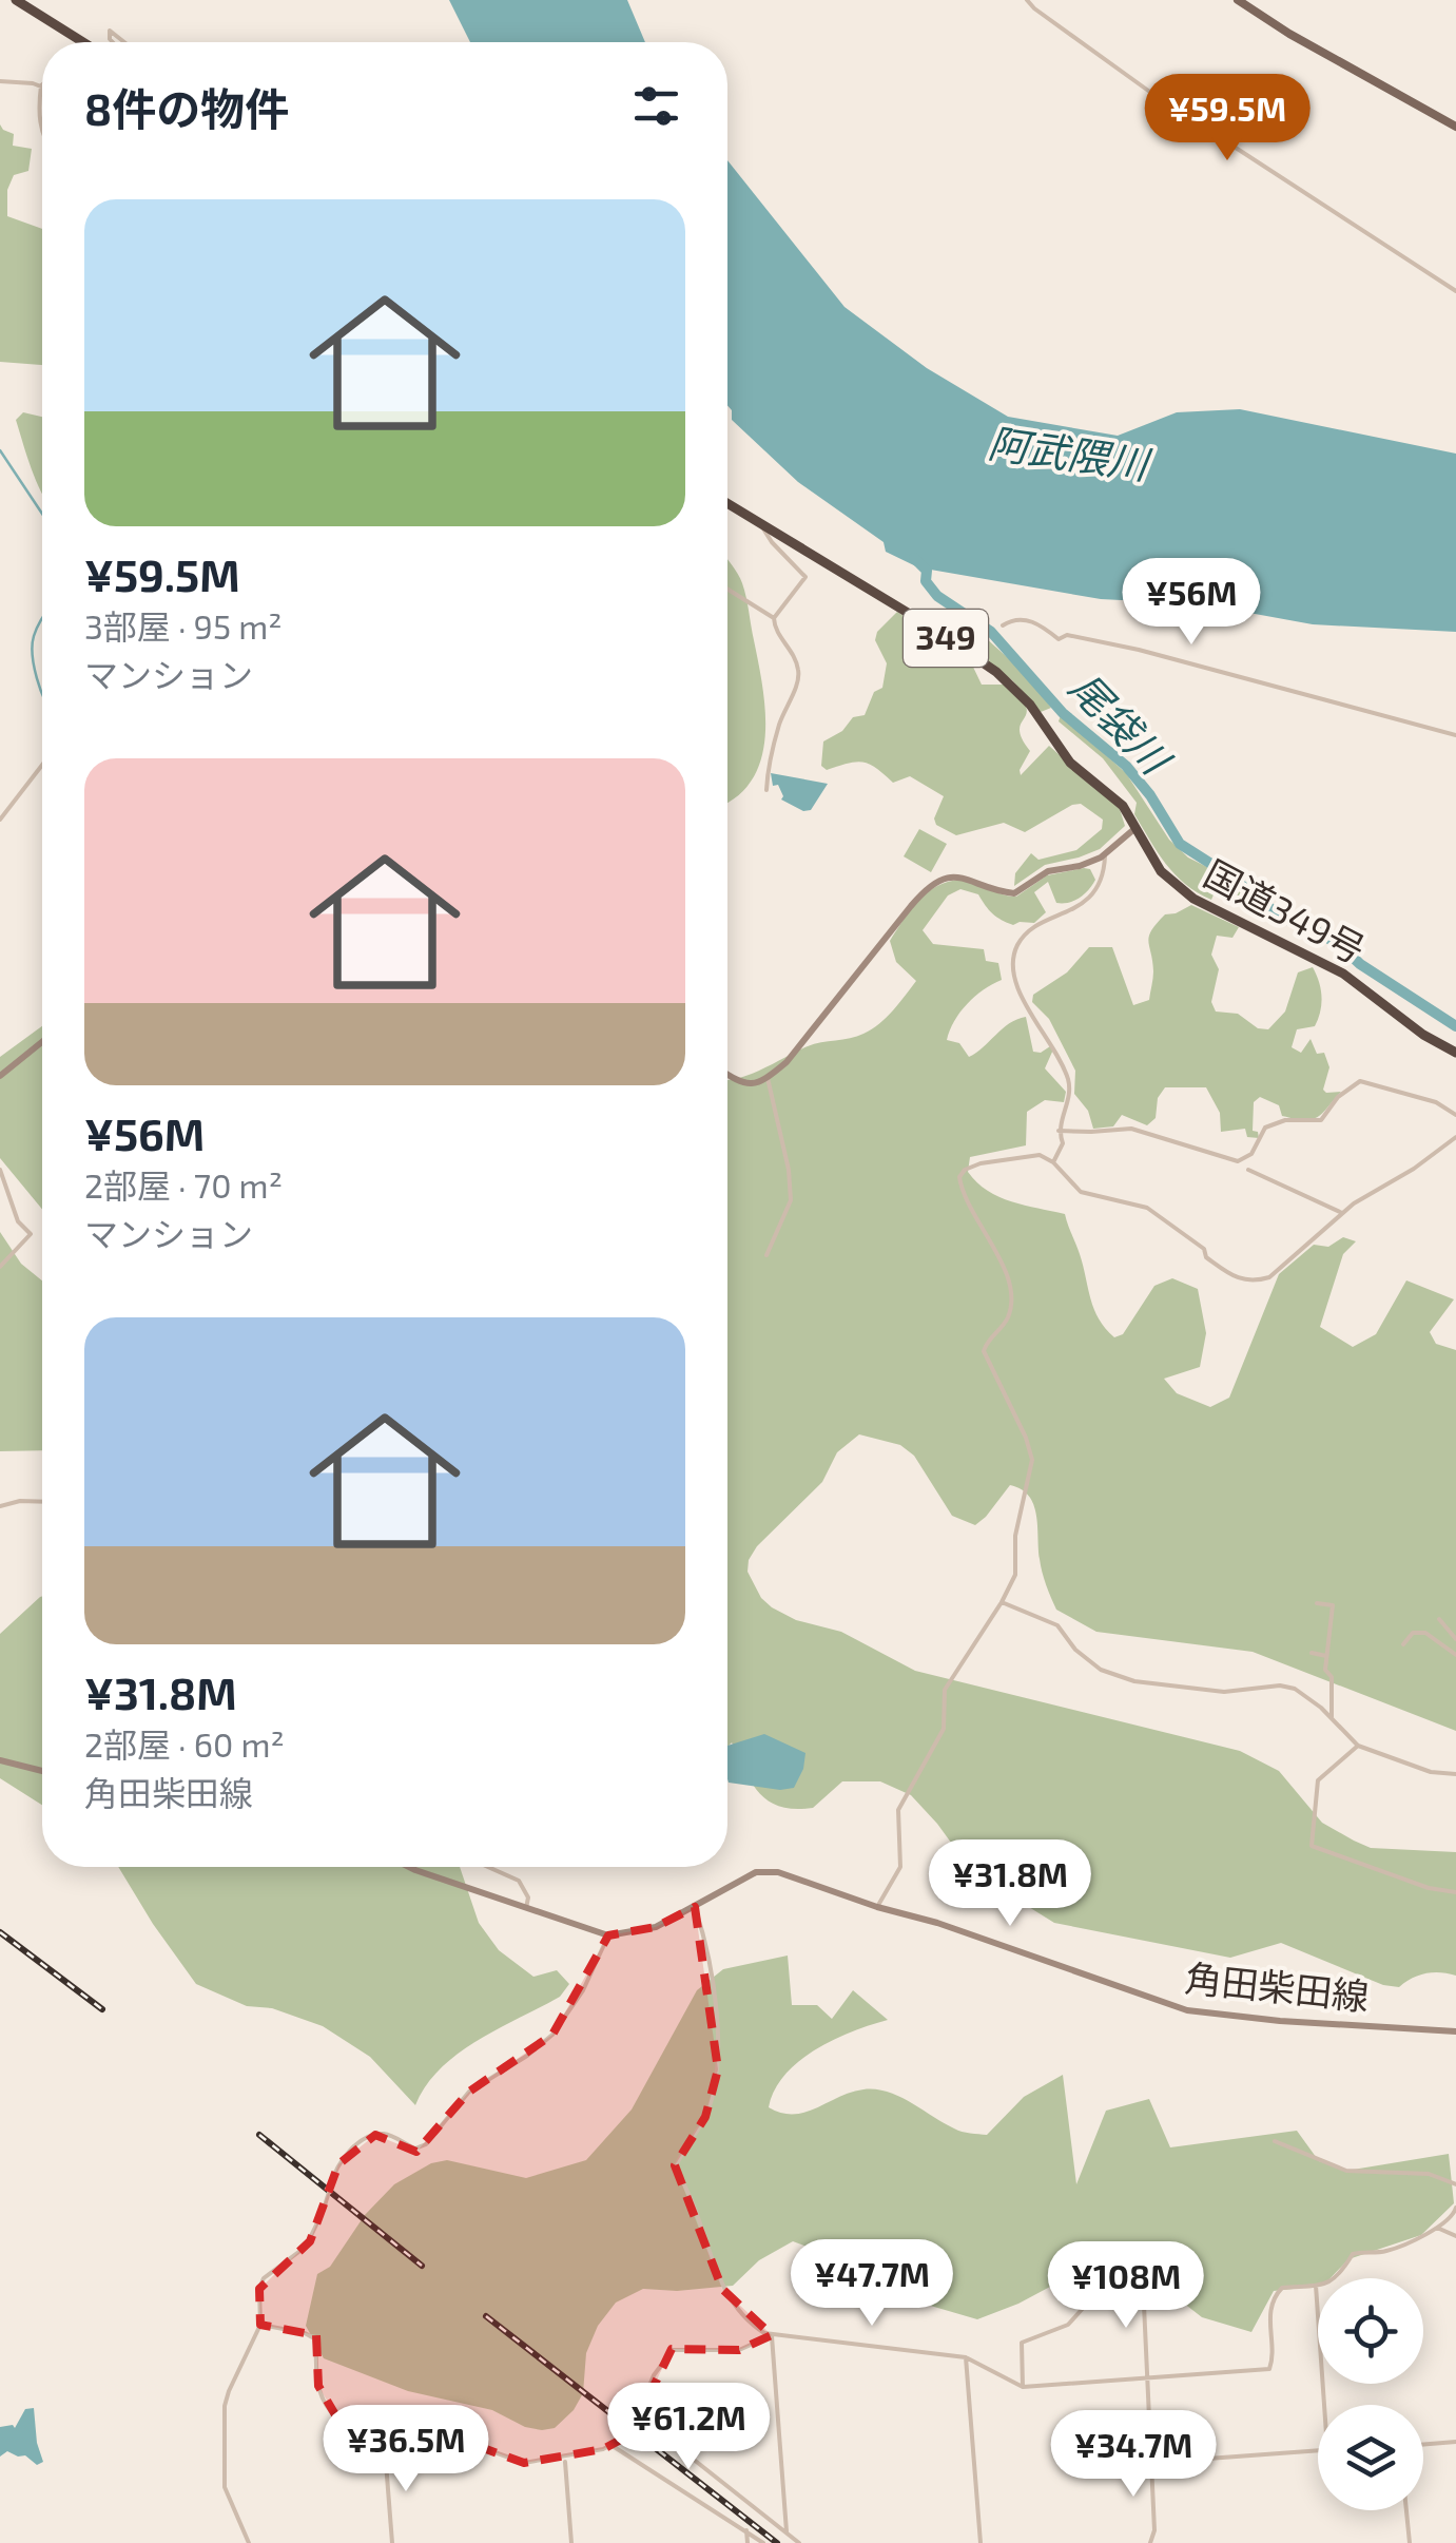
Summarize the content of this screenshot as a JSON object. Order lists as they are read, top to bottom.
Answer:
{
  "streets": {
    "highway": ["349", "国道349号"],
    "main road": ["角田柴田線"]
  },
  "water": ["阿武隈川", "尾袋川"],
  "page": {
    "heading": "8件の物件",
    "price": [
      "¥59.5M",
      "¥56M",
      "¥31.8M",
      "¥47.7M",
      "¥108M",
      "¥61.2M",
      "¥36.5M",
      "¥34.7M"
    ],
    "list": [
      {
        "name": "¥59.5M",
        "note": "3部屋 · 95 m² · マンション"
      },
      {
        "name": "¥56M",
        "note": "2部屋 · 70 m² · マンション"
      },
      {
        "name": "¥31.8M",
        "note": "2部屋 · 60 m² · 角田柴田線"
      }
    ]
  }
}
